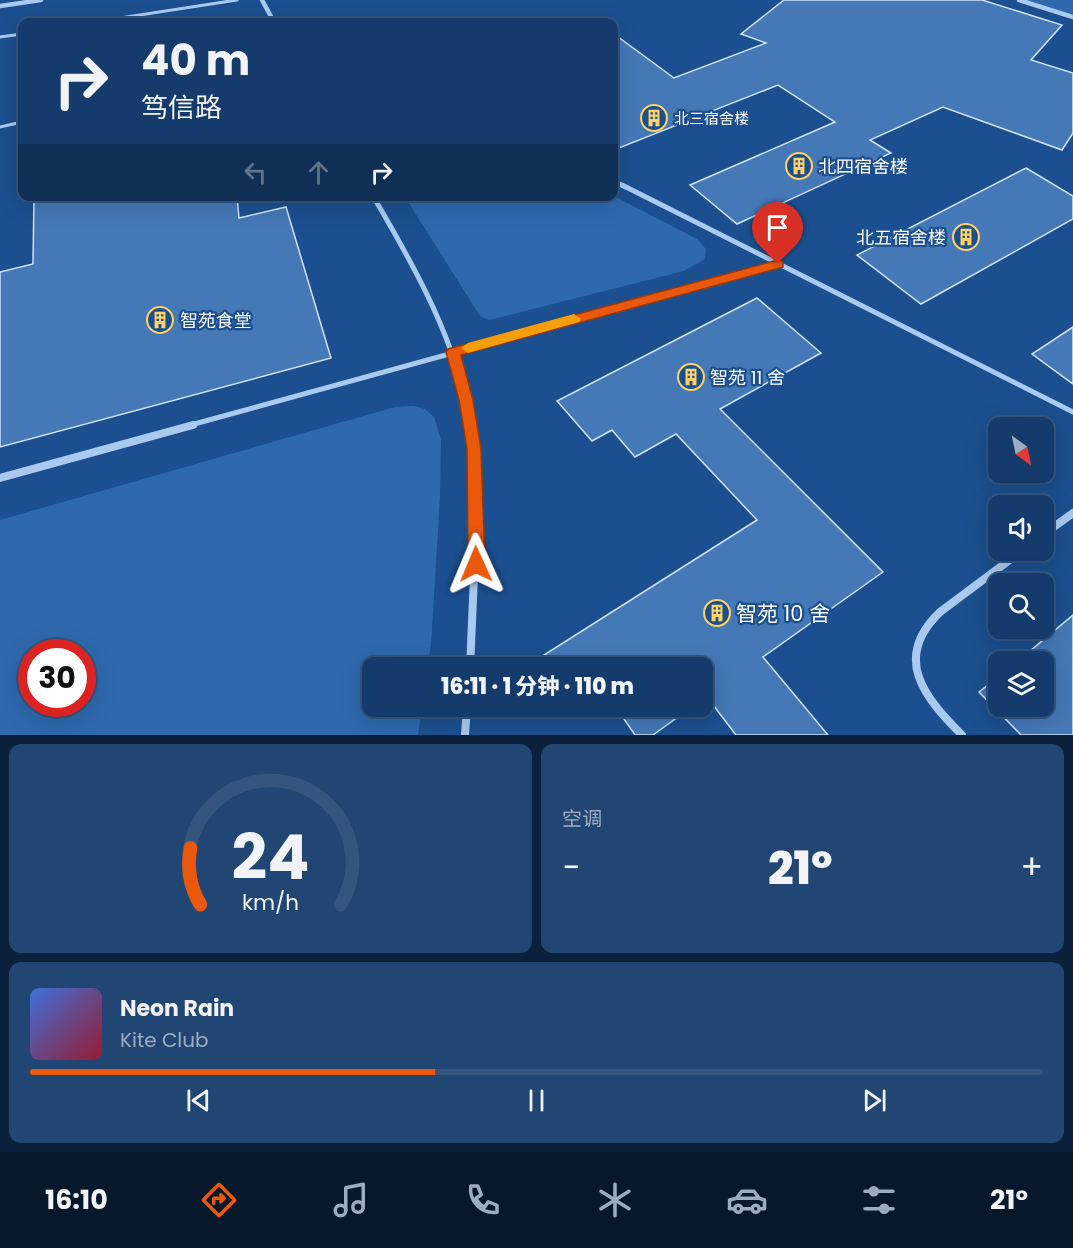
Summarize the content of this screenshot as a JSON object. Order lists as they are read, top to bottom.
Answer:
{
  "places": {
    "building": [
      "北三宿舍楼",
      "北四宿舍楼",
      "北五宿舍楼",
      "智苑食堂",
      "智苑 11 舍",
      "智苑 10 舍"
    ]
  },
  "north": "bottom right",
  "page": {
    "turn": ["40 m", "笃信路"],
    "limit": "30",
    "trip": "16:11 · 1 分钟 · 110 m",
    "tile": "空调",
    "heat": ["−", "21°", "+"],
    "song": ["Neon Rain", "Kite Club"],
    "tabs": ["16:10", "21°"],
    "gauge": ["24", "km/h"]
  }
}
